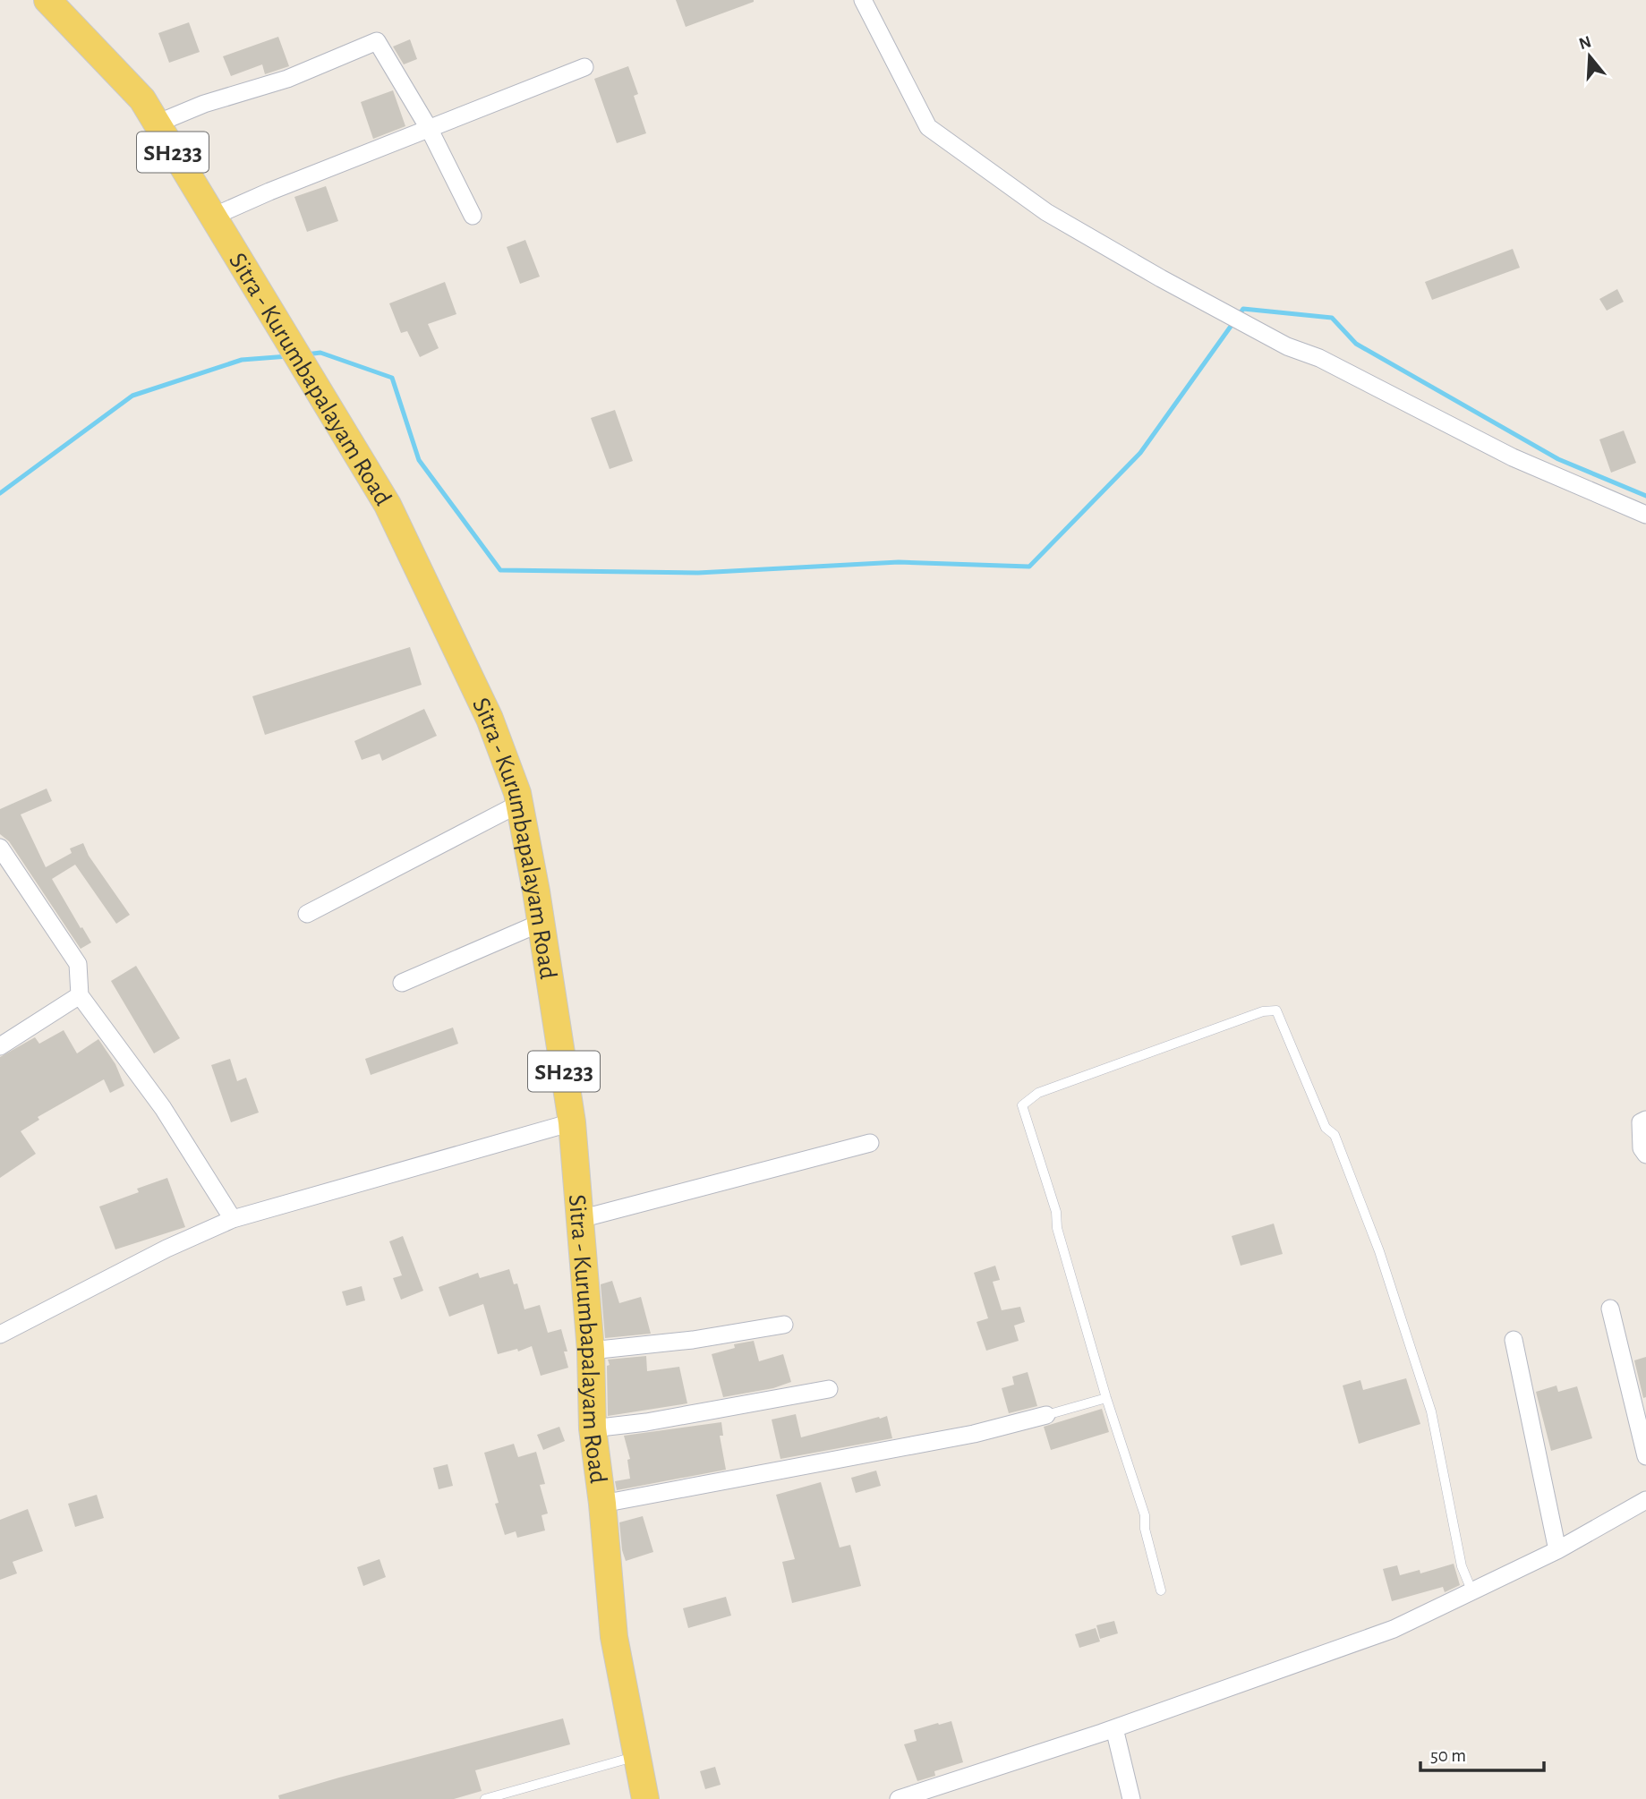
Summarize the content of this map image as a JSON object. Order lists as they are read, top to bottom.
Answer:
{
  "streets": {
    "main road": ["SH233", "Sitra - Kurumbapalayam Road"]
  },
  "scale_bar": "50 m",
  "north": "top"
}
